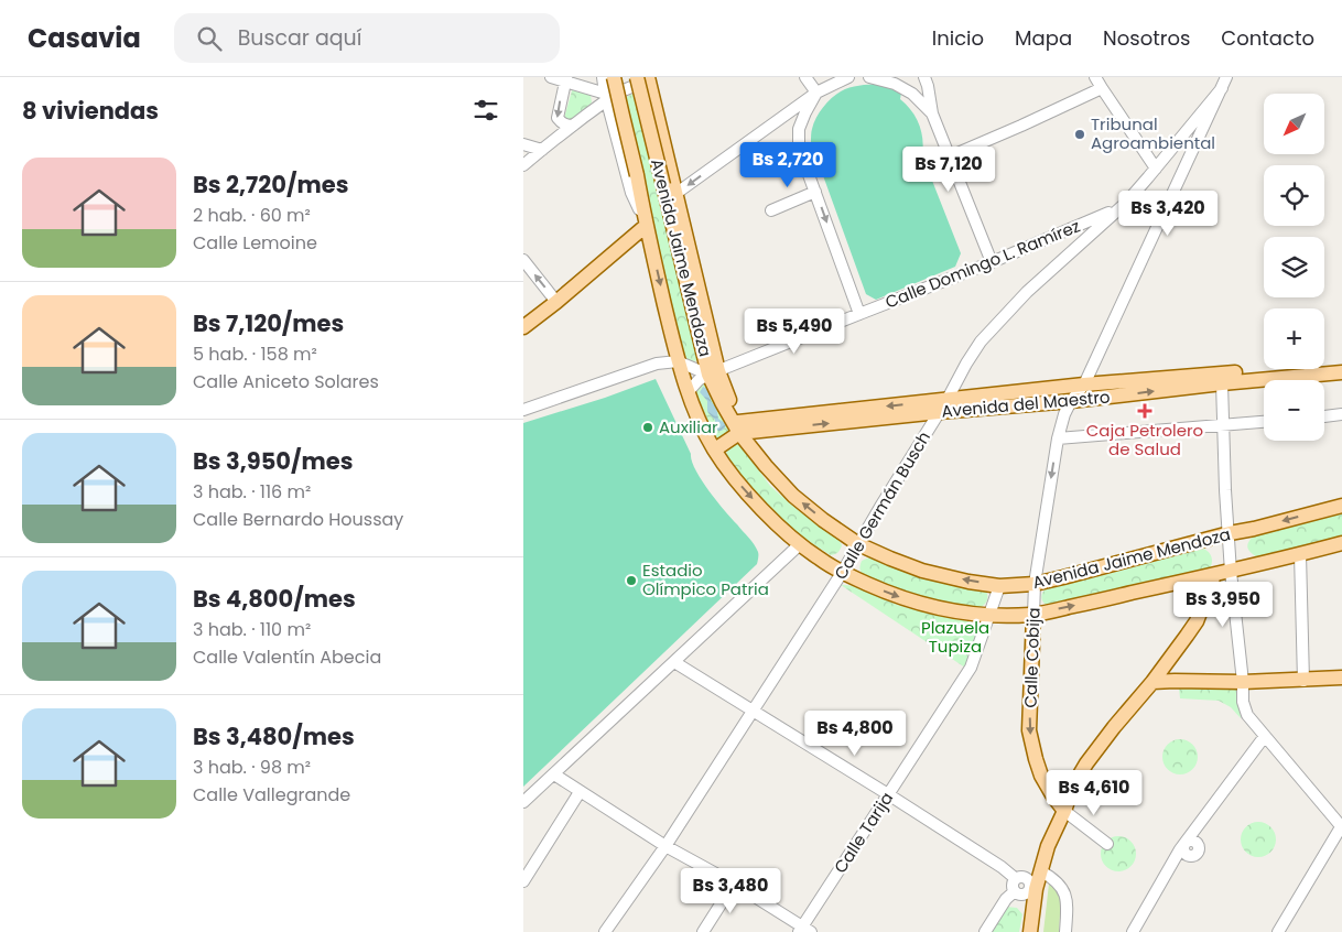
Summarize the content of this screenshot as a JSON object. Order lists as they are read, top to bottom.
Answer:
{
  "streets": {
    "main road": ["Avenida Jaime Mendoza", "Avenida del Maestro", "Calle Cobija"],
    "street": ["Calle Domingo L. Ramírez", "Calle Germán Busch", "Calle Tarija"]
  },
  "crossings": [
    ["Avenida Jaime Mendoza", "Calle Domingo L. Ramírez"],
    ["Avenida Jaime Mendoza", "Avenida del Maestro"],
    ["Avenida Jaime Mendoza", "Calle Germán Busch"],
    ["Avenida Jaime Mendoza", "Calle Cobija"],
    ["Avenida Jaime Mendoza", "Calle Tarija"],
    ["Calle Domingo L. Ramírez", "Calle Germán Busch"],
    ["Avenida del Maestro", "Calle Germán Busch"],
    ["Avenida del Maestro", "Calle Cobija"]
  ],
  "one_way": ["Calle Cobija"],
  "parks": ["Plazuela Tupiza"],
  "places": {
    "other": ["Tribunal Agroambiental", "Auxiliar", "Estadio Olímpico Patria"],
    "health": ["Caja Petrolero de Salud"]
  },
  "north": "bottom left",
  "page": {
    "header": "Casavia",
    "search": "Buscar aquí",
    "nav": [
      "Inicio",
      "Mapa",
      "Nosotros",
      "Contacto"
    ],
    "heading": "8 viviendas",
    "map_buttons": ["+", "−"],
    "price": [
      "Bs 2,720",
      "Bs 7,120",
      "Bs 3,420",
      "Bs 5,490",
      "Bs 3,950",
      "Bs 4,800",
      "Bs 4,610",
      "Bs 3,480"
    ],
    "list": [
      {
        "name": "Bs 2,720/mes",
        "note": "2 hab. · 60 m² · Calle Lemoine"
      },
      {
        "name": "Bs 7,120/mes",
        "note": "5 hab. · 158 m² · Calle Aniceto Solares"
      },
      {
        "name": "Bs 3,950/mes",
        "note": "3 hab. · 116 m² · Calle Bernardo Houssay"
      },
      {
        "name": "Bs 4,800/mes",
        "note": "3 hab. · 110 m² · Calle Valentín Abecia"
      },
      {
        "name": "Bs 3,480/mes",
        "note": "3 hab. · 98 m² · Calle Vallegrande"
      }
    ]
  }
}
